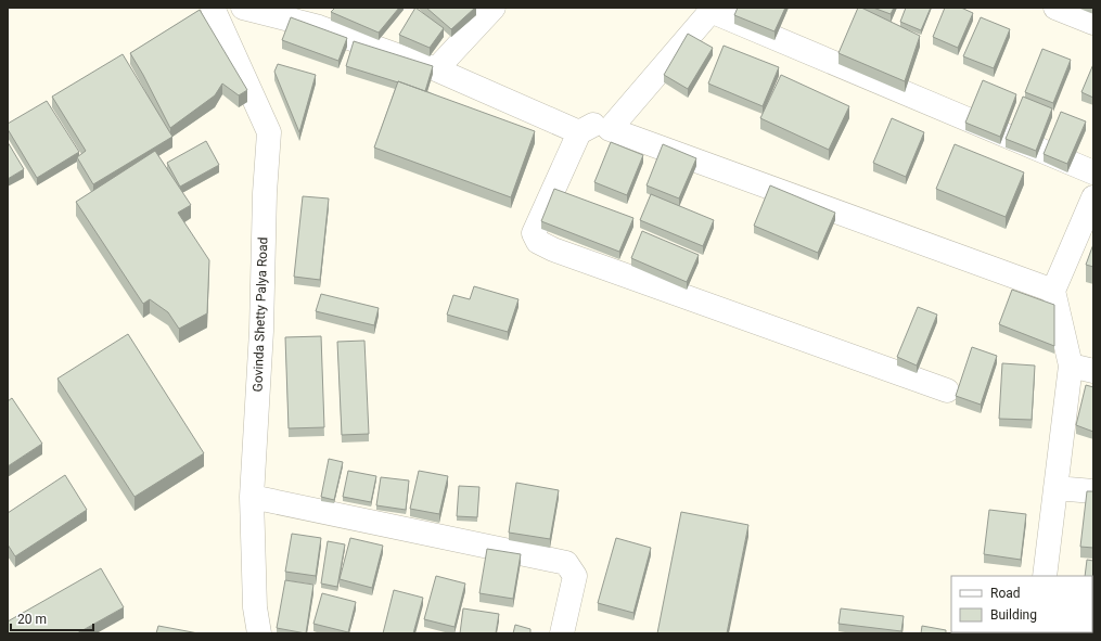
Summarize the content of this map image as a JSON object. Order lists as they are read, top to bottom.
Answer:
{
  "streets": {
    "street": ["Govinda Shetty Palya Road"]
  },
  "legend": ["Road", "Building"],
  "scale_bar": "20 m"
}
